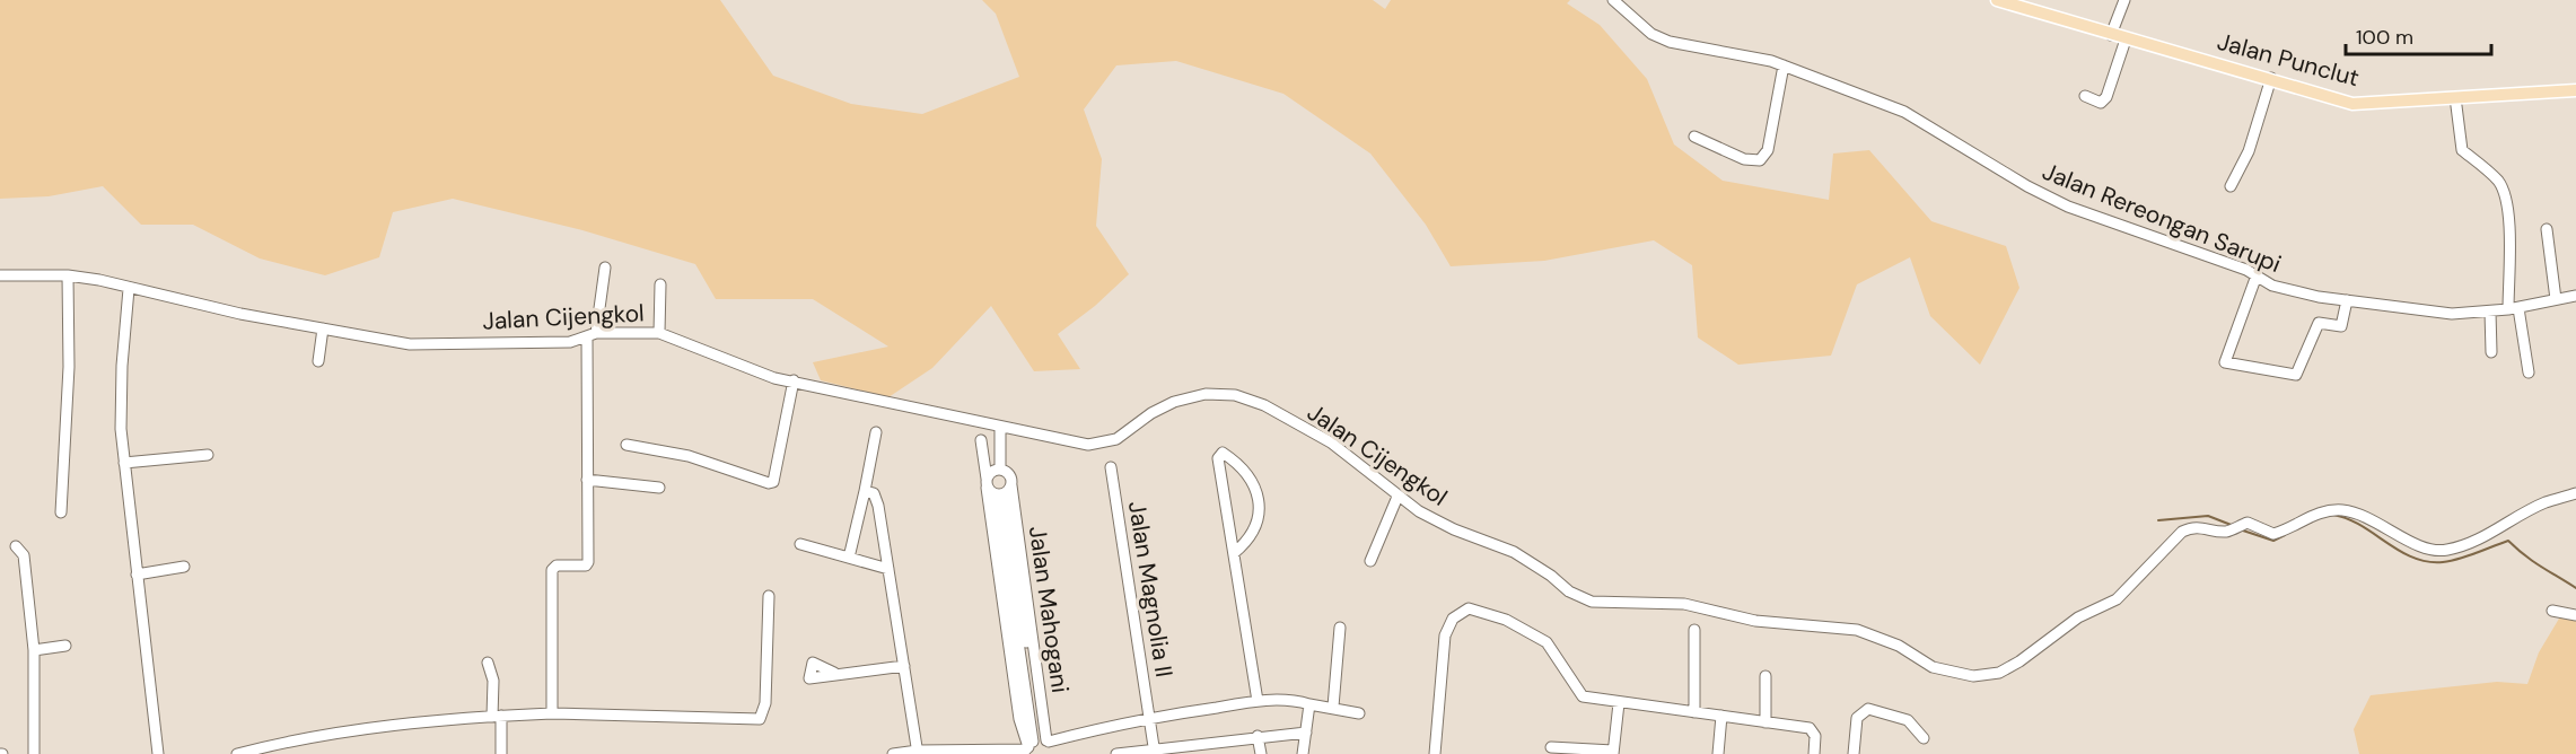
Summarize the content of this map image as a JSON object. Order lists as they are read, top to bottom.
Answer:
{
  "streets": {
    "main road": ["Jalan Punclut"],
    "street": [
      "Jalan Rereongan Sarupi",
      "Jalan Cijengkol",
      "Jalan Magnolia II",
      "Jalan Mahogani"
    ]
  },
  "scale_bar": "100 m"
}
